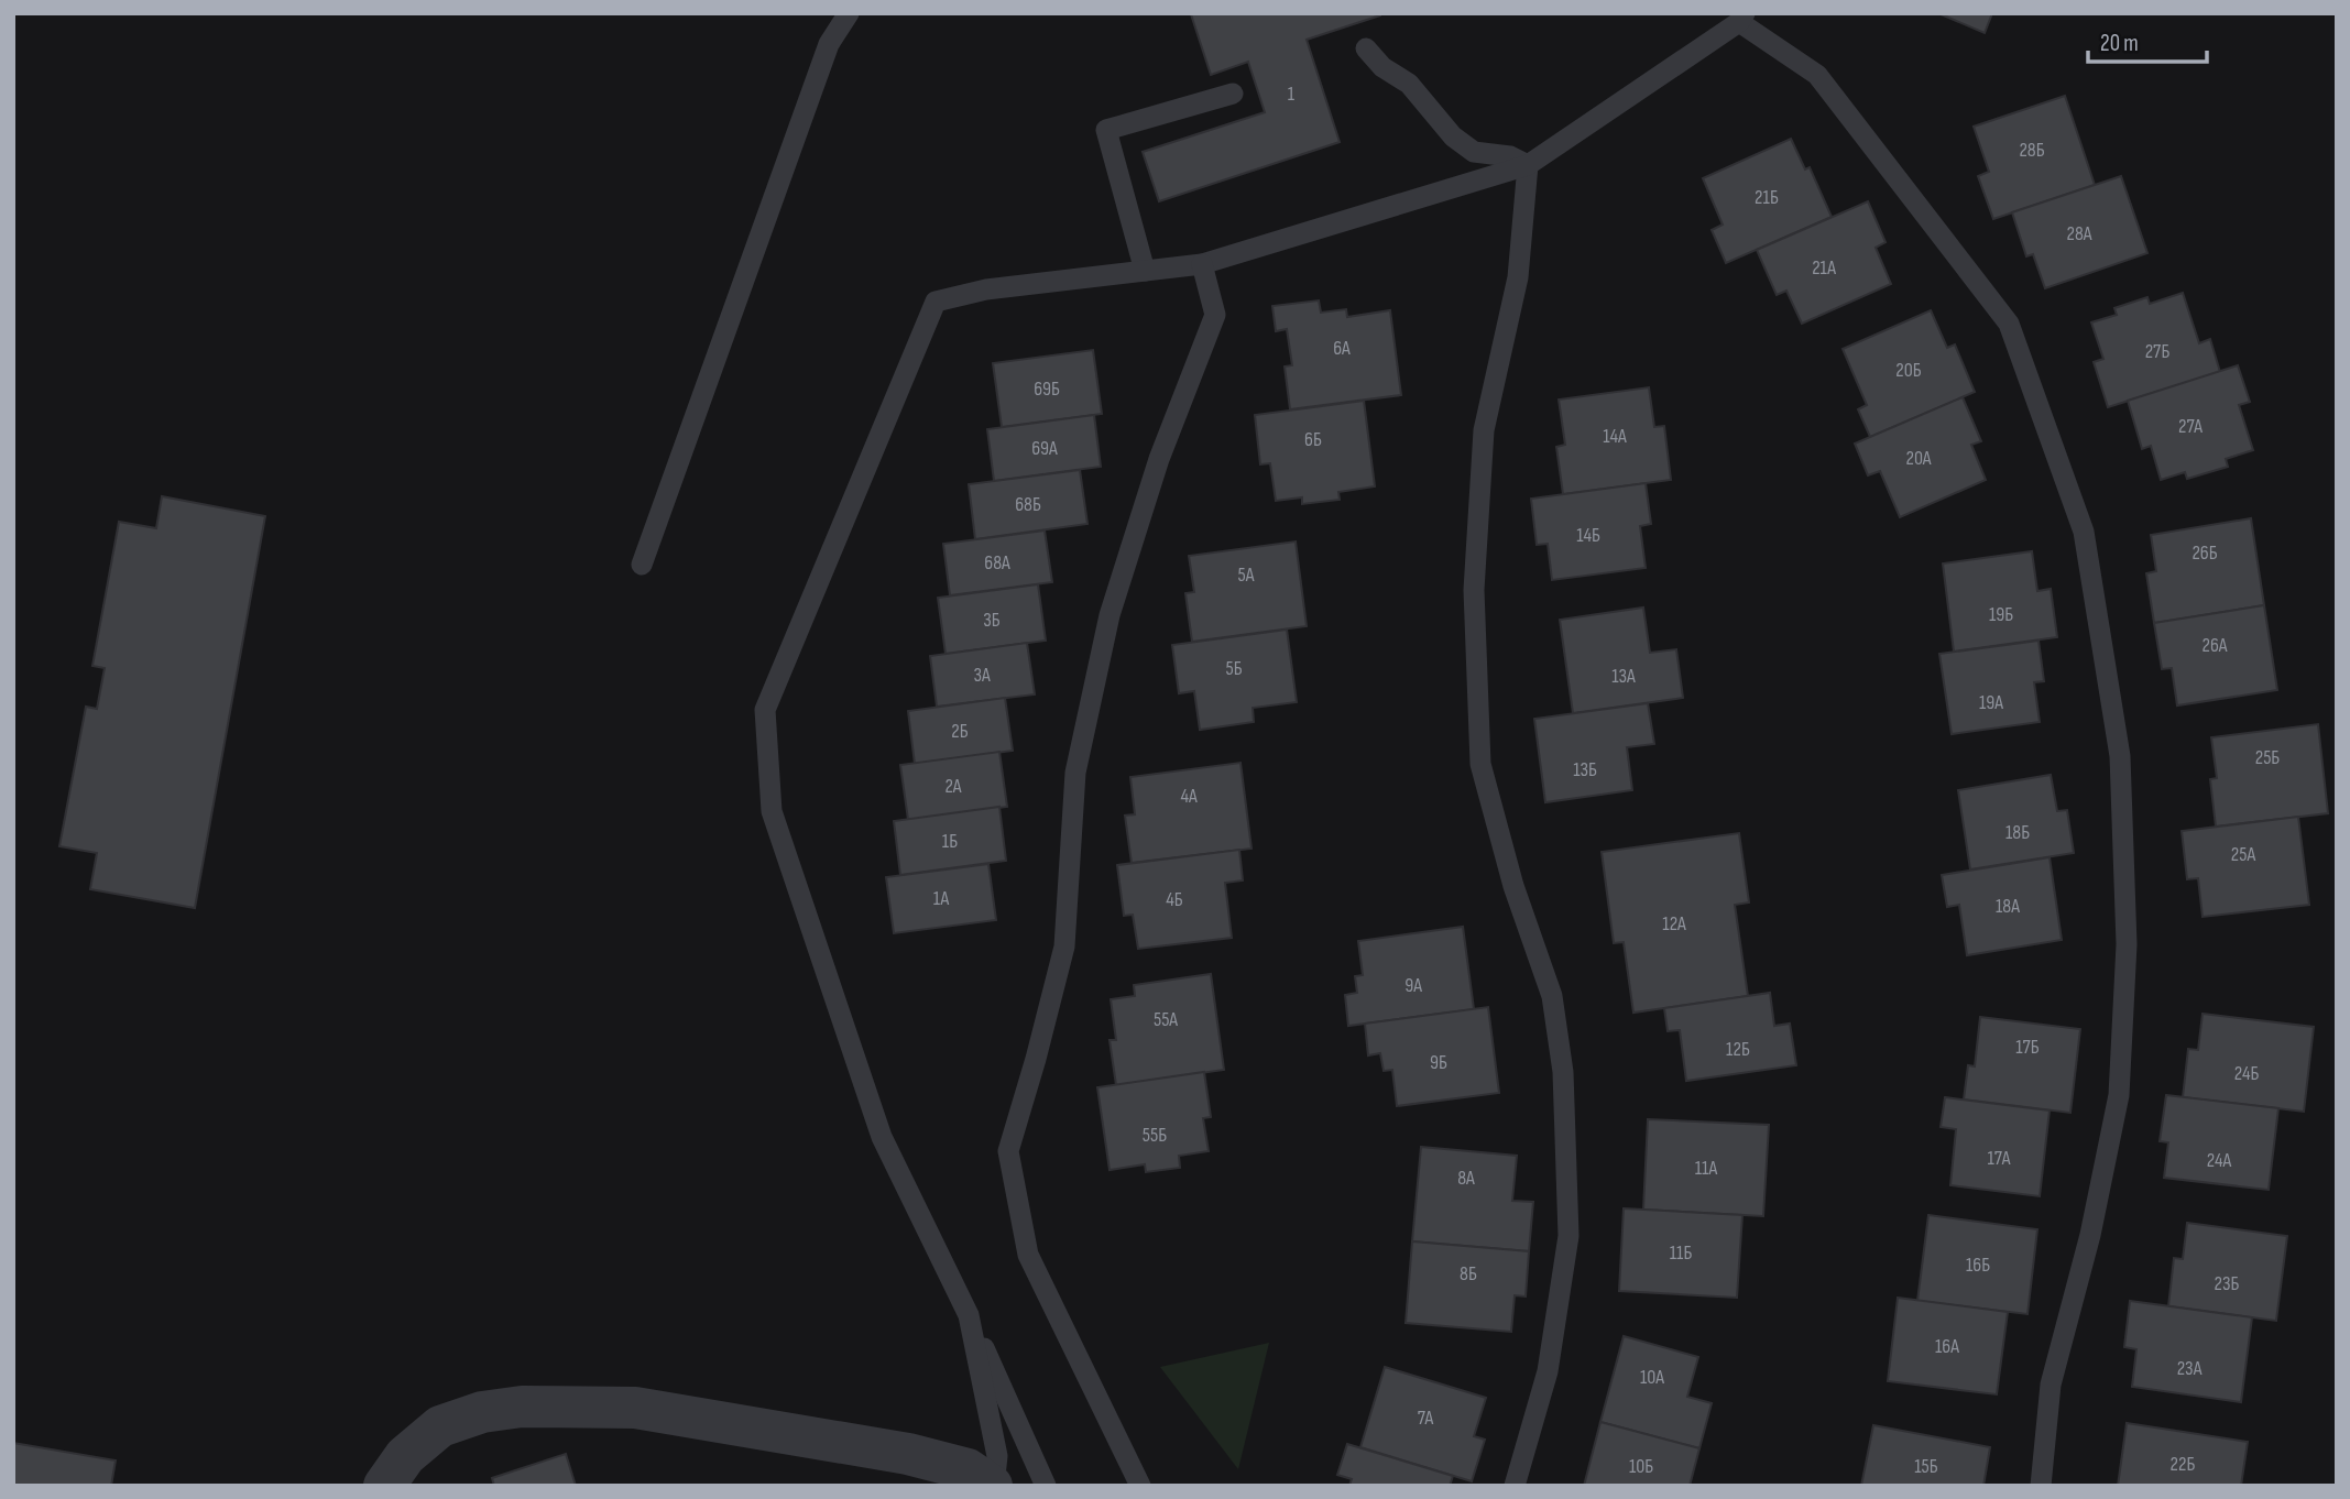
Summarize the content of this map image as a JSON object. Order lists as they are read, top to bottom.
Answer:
{
  "house_numbers": [
    "1",
    "28Б",
    "21Б",
    "28А",
    "21А",
    "6А",
    "27Б",
    "20Б",
    "69Б",
    "27А",
    "14А",
    "6Б",
    "69А",
    "20А",
    "68Б",
    "14Б",
    "26Б",
    "68А",
    "5А",
    "19Б",
    "3Б",
    "26А",
    "5Б",
    "3А",
    "13А",
    "19А",
    "2Б",
    "25Б",
    "13Б",
    "2А",
    "4А",
    "18Б",
    "1Б",
    "25А",
    "1А",
    "4Б",
    "18А",
    "12А",
    "9А",
    "55А",
    "17Б",
    "12Б",
    "9Б",
    "24Б",
    "55Б",
    "17А",
    "24А",
    "11А",
    "8А",
    "11Б",
    "16Б",
    "8Б",
    "23Б",
    "16А",
    "23А",
    "10А",
    "7А",
    "22Б",
    "10Б",
    "15Б"
  ],
  "scale_bar": "20 m"
}
